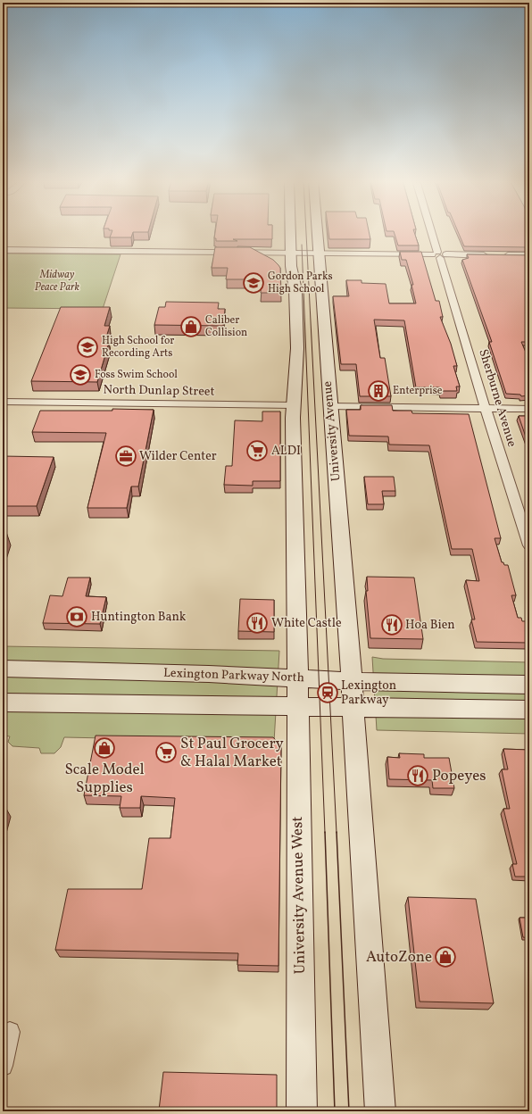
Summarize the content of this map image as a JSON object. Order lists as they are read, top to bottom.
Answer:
{
  "streets": {
    "main road": ["University Avenue", "Lexington Parkway North", "University Avenue West"],
    "street": ["North Dunlap Street", "Sherburne Avenue"]
  },
  "crossings": [
    ["University Avenue", "Lexington Parkway North"],
    ["Lexington Parkway North", "University Avenue West"]
  ],
  "parks": ["Midway Peace Park"],
  "places": {
    "school or university": ["Gordon Parks High School", "High School for Recording Arts", "Foss Swim School"],
    "shop": ["Caliber Collision", "Scale Model Supplies", "AutoZone"],
    "building": ["Enterprise"],
    "supermarket": ["ALDI", "St Paul Grocery & Halal Market"],
    "office": ["Wilder Center"],
    "bank": ["Huntington Bank"],
    "restaurant": ["White Castle", "Hoa Bien", "Popeyes"],
    "station": ["Lexington Parkway"]
  }
}
